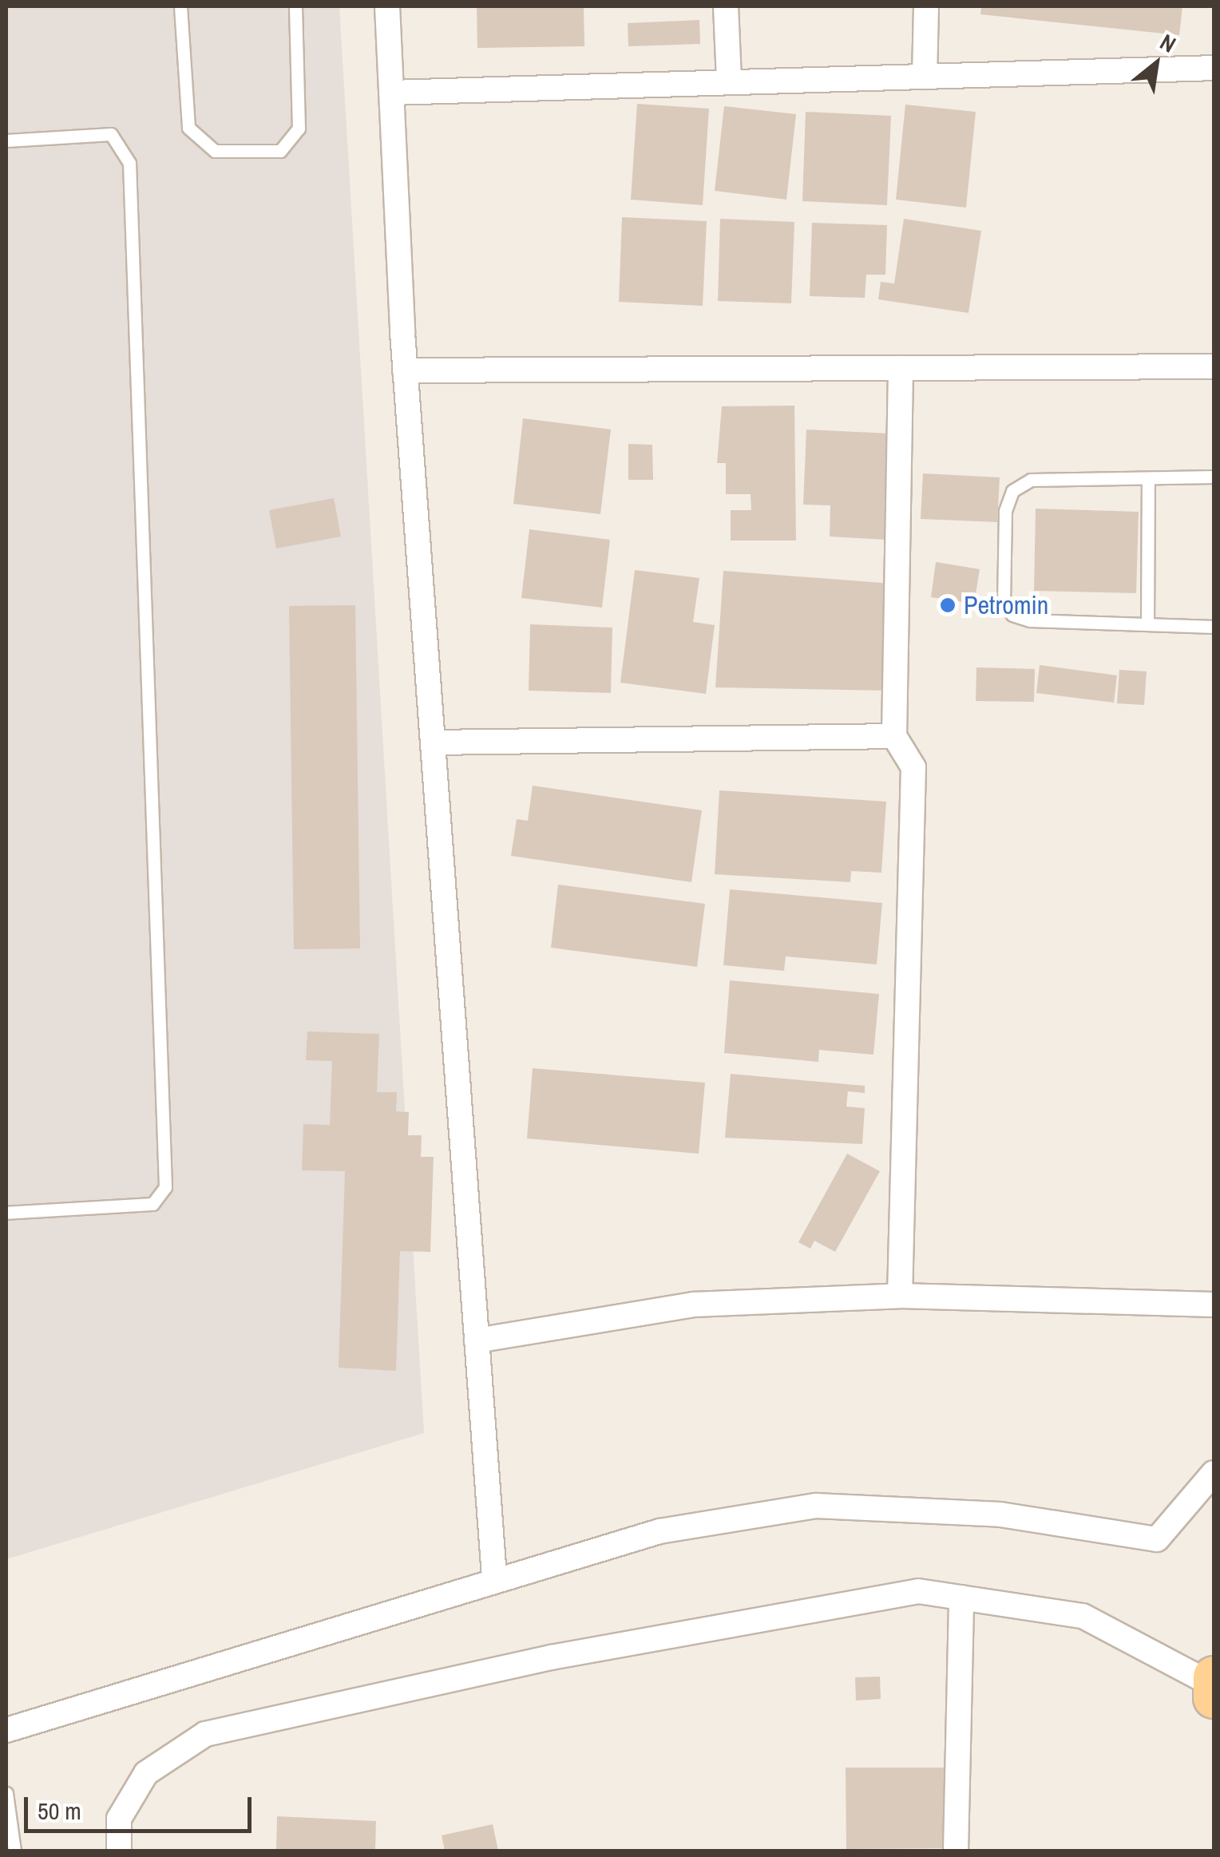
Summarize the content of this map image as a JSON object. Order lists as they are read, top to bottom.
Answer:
{
  "places": ["Petromin"],
  "scale_bar": "50 m",
  "north": "top right"
}
